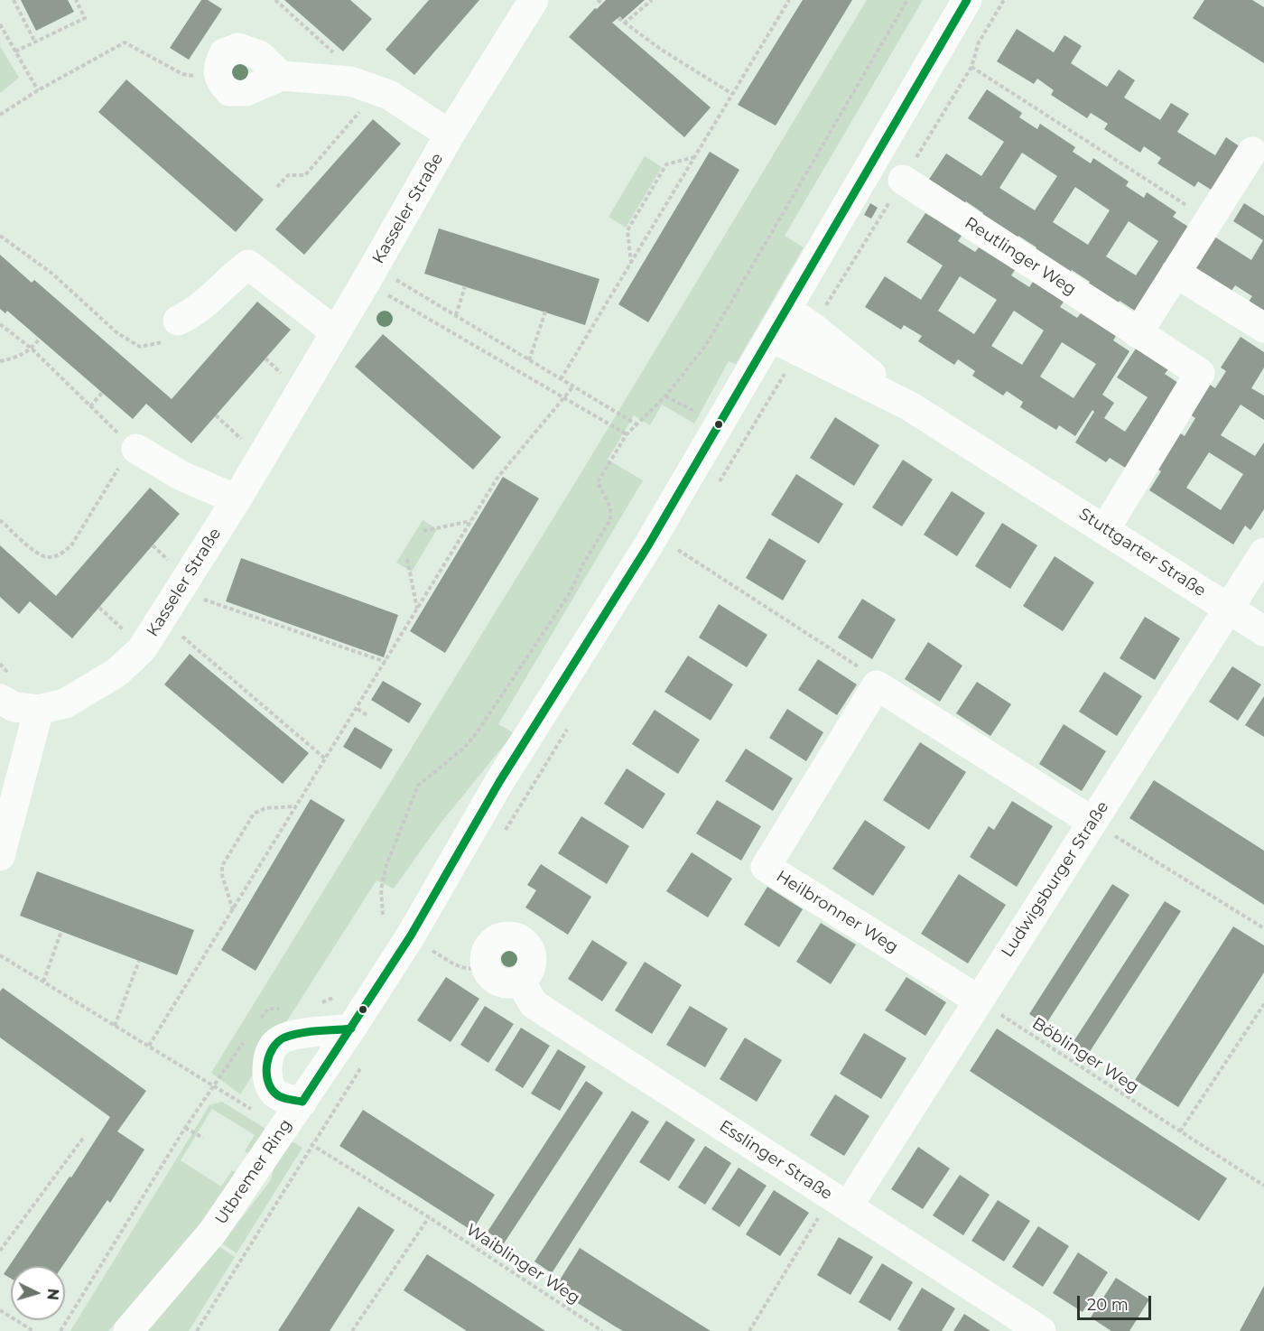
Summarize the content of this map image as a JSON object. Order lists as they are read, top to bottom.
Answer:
{
  "streets": {
    "street": [
      "Kasseler Straße",
      "Reutlinger Weg",
      "Stuttgarter Straße",
      "Ludwigsburger Straße",
      "Heilbronner Weg",
      "Esslinger Straße",
      "Utbremer Ring"
    ],
    "path": ["Böblinger Weg", "Waiblinger Weg"]
  },
  "crossings": [
    ["Reutlinger Weg", "Stuttgarter Straße"],
    ["Stuttgarter Straße", "Ludwigsburger Straße"],
    ["Stuttgarter Straße", "Utbremer Ring"],
    ["Ludwigsburger Straße", "Heilbronner Weg"],
    ["Ludwigsburger Straße", "Böblinger Weg"],
    ["Ludwigsburger Straße", "Esslinger Straße"],
    ["Heilbronner Weg", "Böblinger Weg"]
  ],
  "scale_bar": "20 m",
  "north": "right"
}
